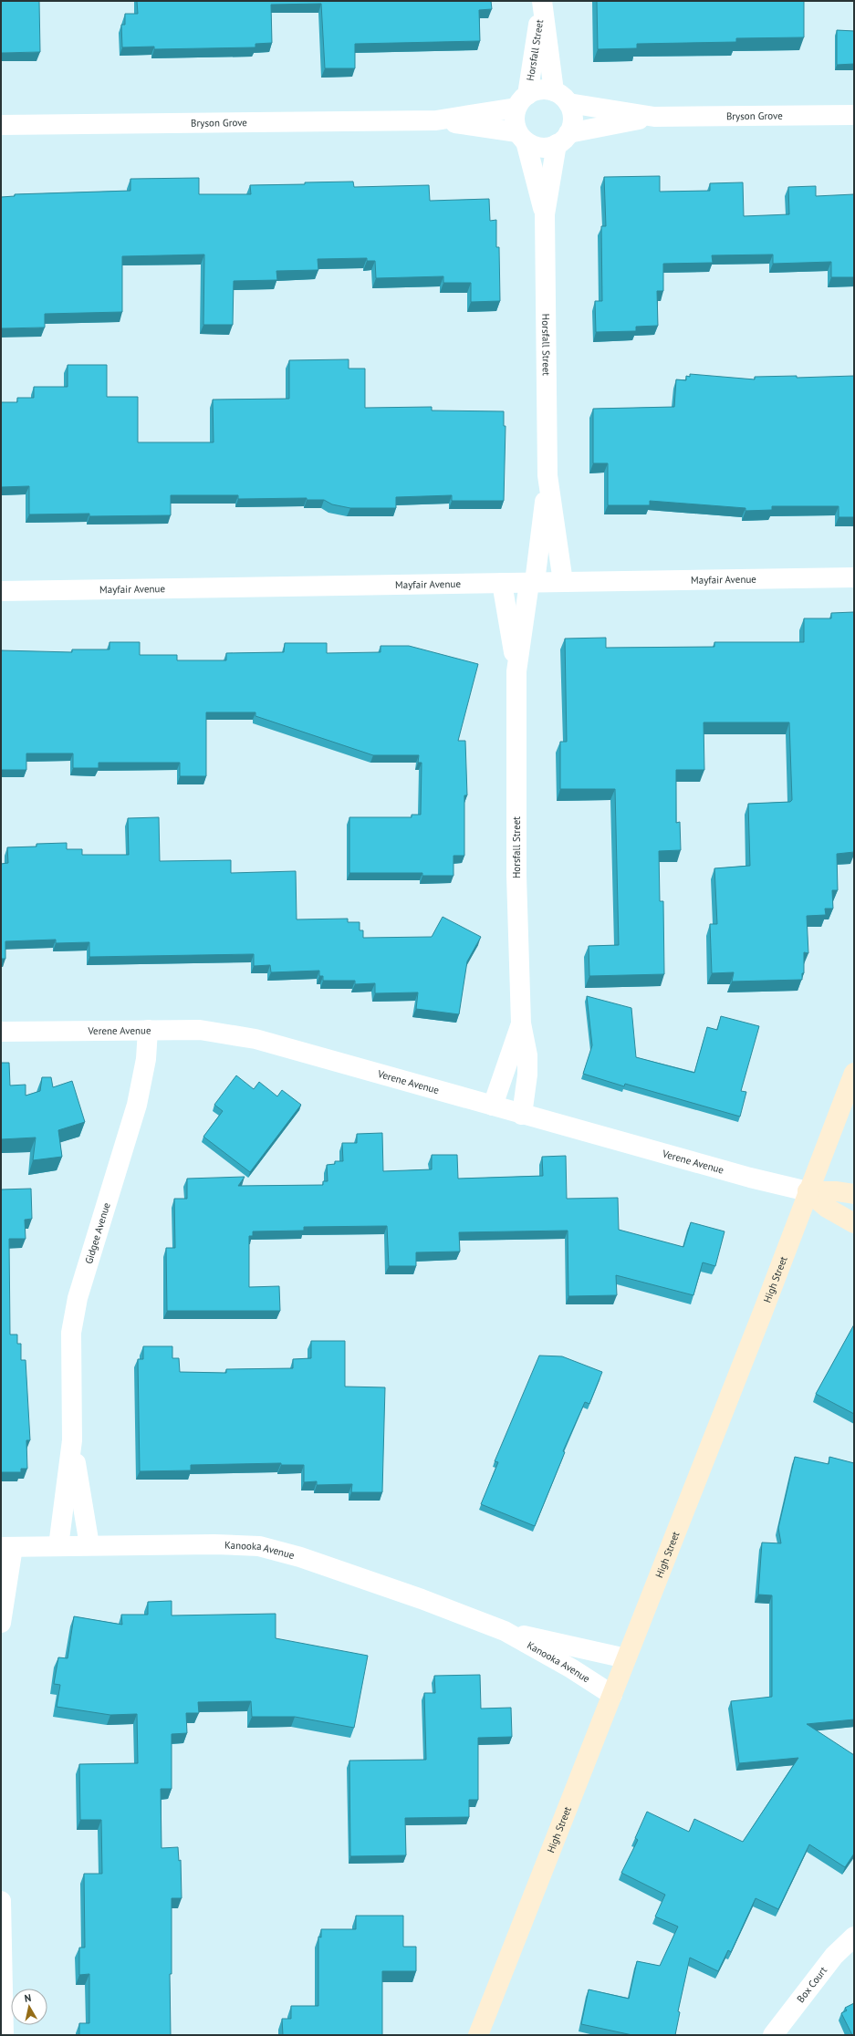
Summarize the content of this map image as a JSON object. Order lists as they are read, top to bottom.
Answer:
{
  "streets": {
    "main road": ["High Street"],
    "street": [
      "Horsfall Street",
      "Bryson Grove",
      "Mayfair Avenue",
      "Verene Avenue",
      "Gidgee Avenue",
      "Kanooka Avenue",
      "Box Court"
    ]
  },
  "crossings": [
    ["Horsfall Street", "Bryson Grove"],
    ["Horsfall Street", "Mayfair Avenue"],
    ["Horsfall Street", "Verene Avenue"],
    ["Verene Avenue", "Gidgee Avenue"],
    ["Verene Avenue", "High Street"],
    ["Gidgee Avenue", "Kanooka Avenue"],
    ["High Street", "Kanooka Avenue"]
  ],
  "north": "top"
}
